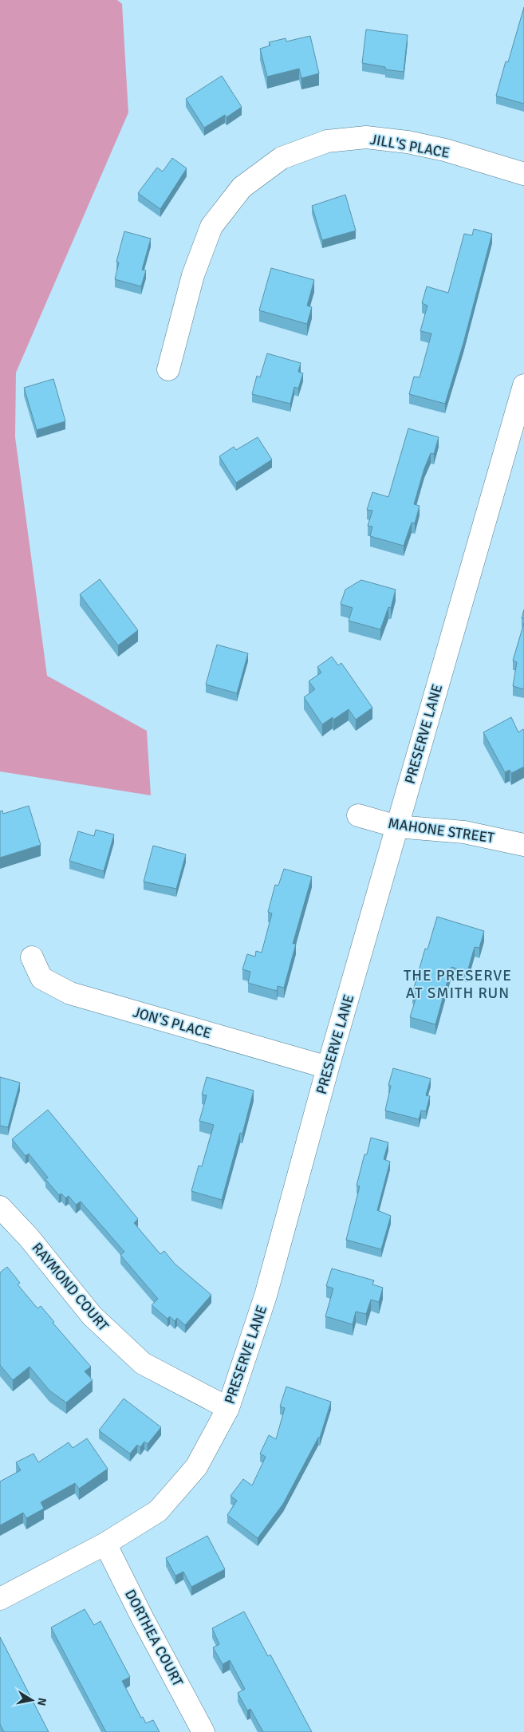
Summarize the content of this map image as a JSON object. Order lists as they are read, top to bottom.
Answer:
{
  "streets": {
    "street": [
      "JILL'S PLACE",
      "PRESERVE LANE",
      "MAHONE STREET",
      "JON'S PLACE",
      "RAYMOND COURT",
      "DORTHEA COURT"
    ]
  },
  "crossings": [
    ["PRESERVE LANE", "MAHONE STREET"],
    ["PRESERVE LANE", "JON'S PLACE"],
    ["PRESERVE LANE", "RAYMOND COURT"],
    ["PRESERVE LANE", "DORTHEA COURT"]
  ],
  "districts": ["THE PRESERVE AT SMITH RUN"],
  "north": "right"
}
